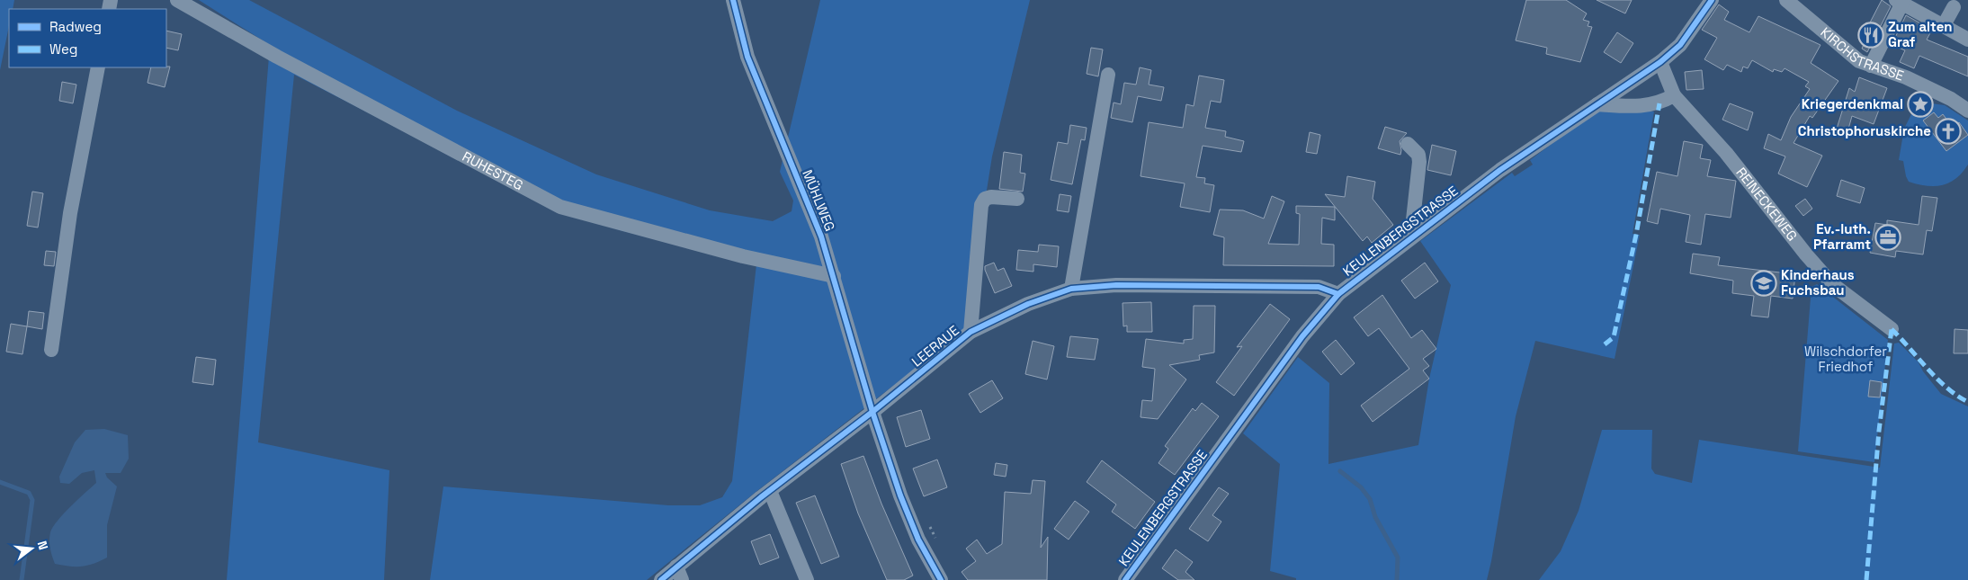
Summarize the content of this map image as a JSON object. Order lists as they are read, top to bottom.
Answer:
{
  "streets": {
    "street": [
      "KIRCHSTRASSE",
      "RUHESTEG",
      "MÜHLWEG",
      "REINECKEWEG",
      "KEULENBERGSTRASSE",
      "LEERAUE"
    ]
  },
  "crossings": [
    ["RUHESTEG", "MÜHLWEG"],
    ["MÜHLWEG", "LEERAUE"],
    ["REINECKEWEG", "KEULENBERGSTRASSE"],
    ["KEULENBERGSTRASSE", "LEERAUE"]
  ],
  "parks": ["Wilschdorfer Friedhof"],
  "places": {
    "restaurant": ["Zum alten Graf"],
    "place": ["Kriegerdenkmal"],
    "church": ["Christophoruskirche"],
    "office": ["Ev.-luth. Pfarramt"],
    "school or university": ["Kinderhaus Fuchsbau"]
  },
  "legend": ["Radweg", "Weg"],
  "north": "right"
}
